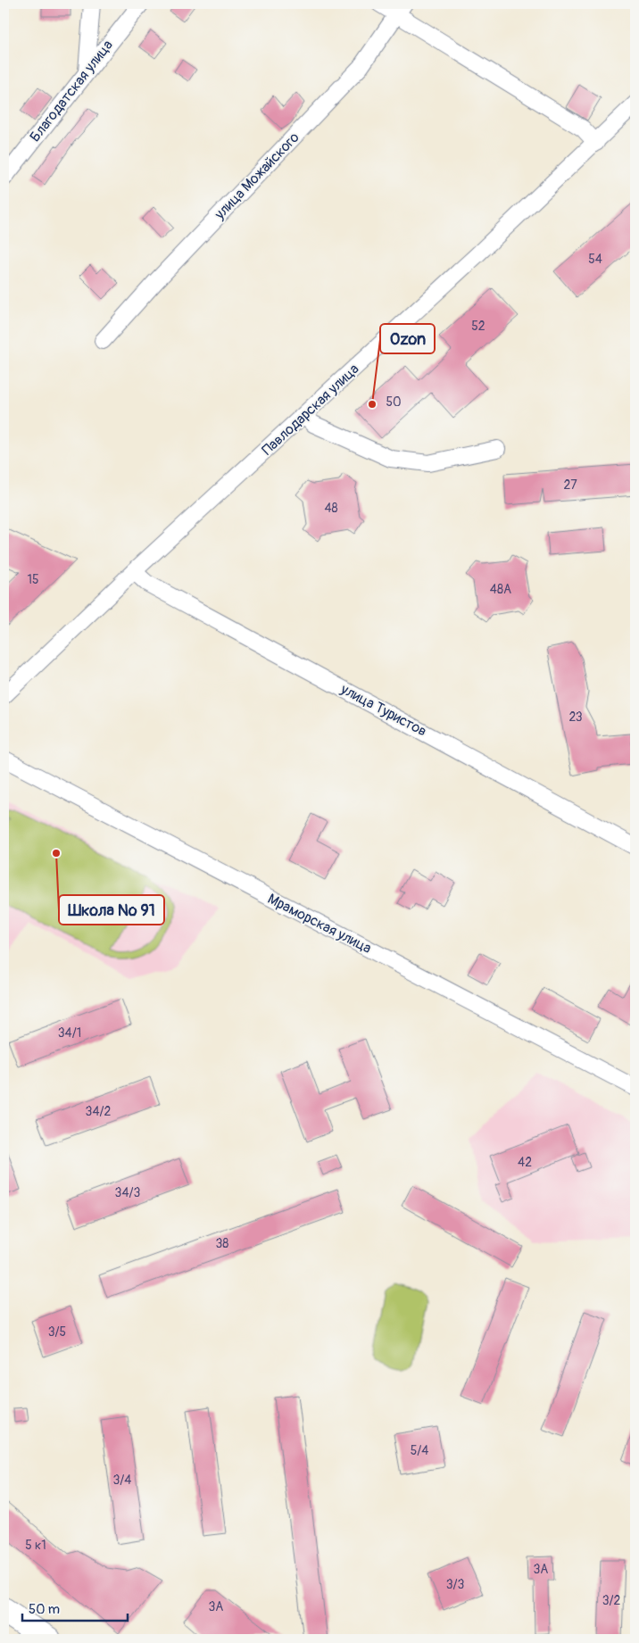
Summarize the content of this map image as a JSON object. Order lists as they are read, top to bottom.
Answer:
{
  "streets": {
    "street": [
      "Благодатская улица",
      "улица Можайского",
      "Павлодарская улица",
      "улица Туристов",
      "Мраморская улица"
    ]
  },
  "crossings": [
    ["Павлодарская улица", "улица Туристов"]
  ],
  "places": ["Ozon", "Школа № 91"],
  "house_numbers": [
    "54",
    "52",
    "50",
    "27",
    "48",
    "15",
    "48А",
    "23",
    "34/1",
    "34/2",
    "42",
    "34/3",
    "38",
    "3/5",
    "5/4",
    "3/4",
    "5 к1",
    "3А",
    "3/3",
    "3/2",
    "3А"
  ],
  "scale_bar": "50 m"
}
